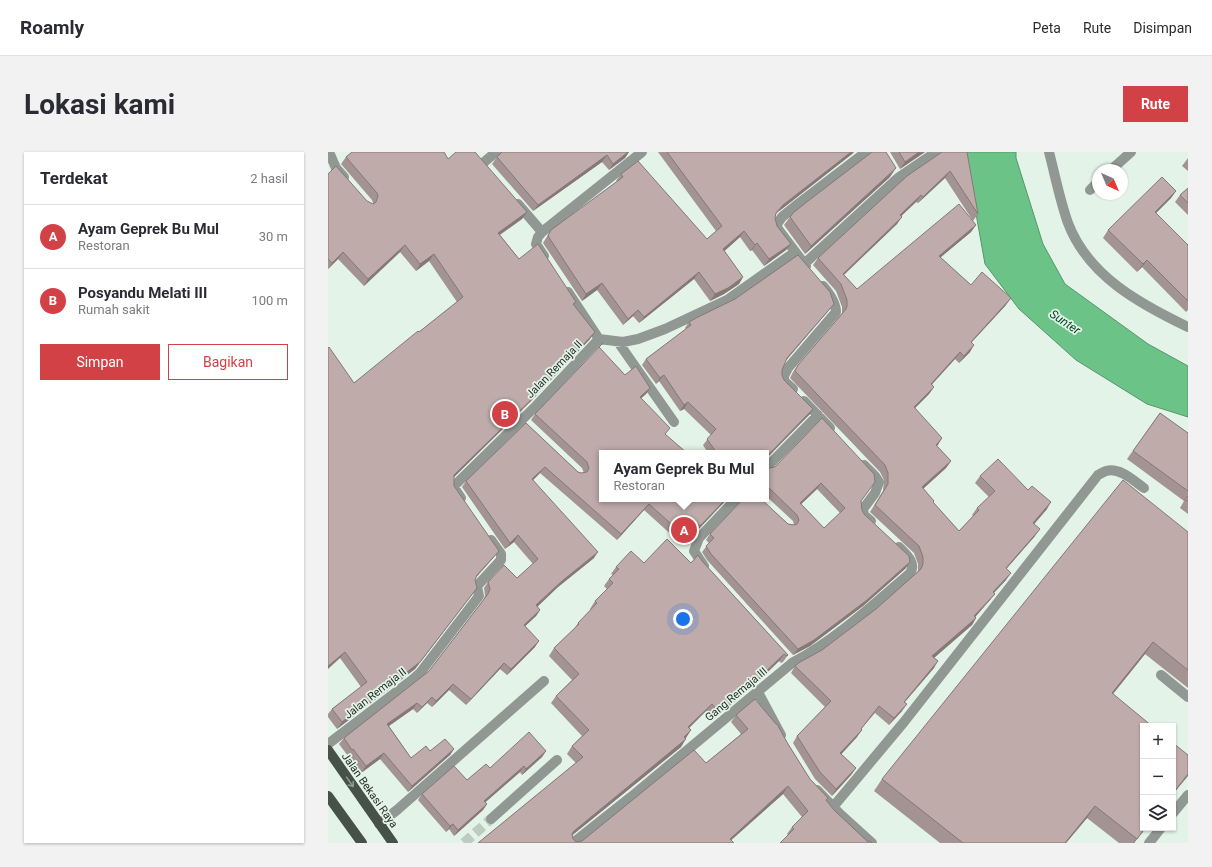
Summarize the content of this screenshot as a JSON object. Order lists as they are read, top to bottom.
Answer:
{
  "streets": {
    "main road": ["Jalan Bekasi Raya"],
    "street": ["Jalan Remaja II", "Gang Remaja III"]
  },
  "water": ["Sunter"],
  "north": "bottom right",
  "page": {
    "header": "Roamly",
    "nav": ["Peta", "Rute", "Disimpan"],
    "buttons": [
      "Rute",
      ["Simpan", "Bagikan"]
    ],
    "title": "Lokasi kami",
    "heading": ["Terdekat", "2 hasil"],
    "list": [
      {
        "mark": "A",
        "name": "Ayam Geprek Bu Mul",
        "note": "Restoran",
        "value": "30 m"
      },
      {
        "mark": "B",
        "name": "Posyandu Melati III",
        "note": "Rumah sakit",
        "value": "100 m"
      }
    ],
    "pins": ["B", "A"],
    "popup": ["Ayam Geprek Bu Mul", "Restoran"],
    "map_buttons": ["+", "−"]
  }
}
